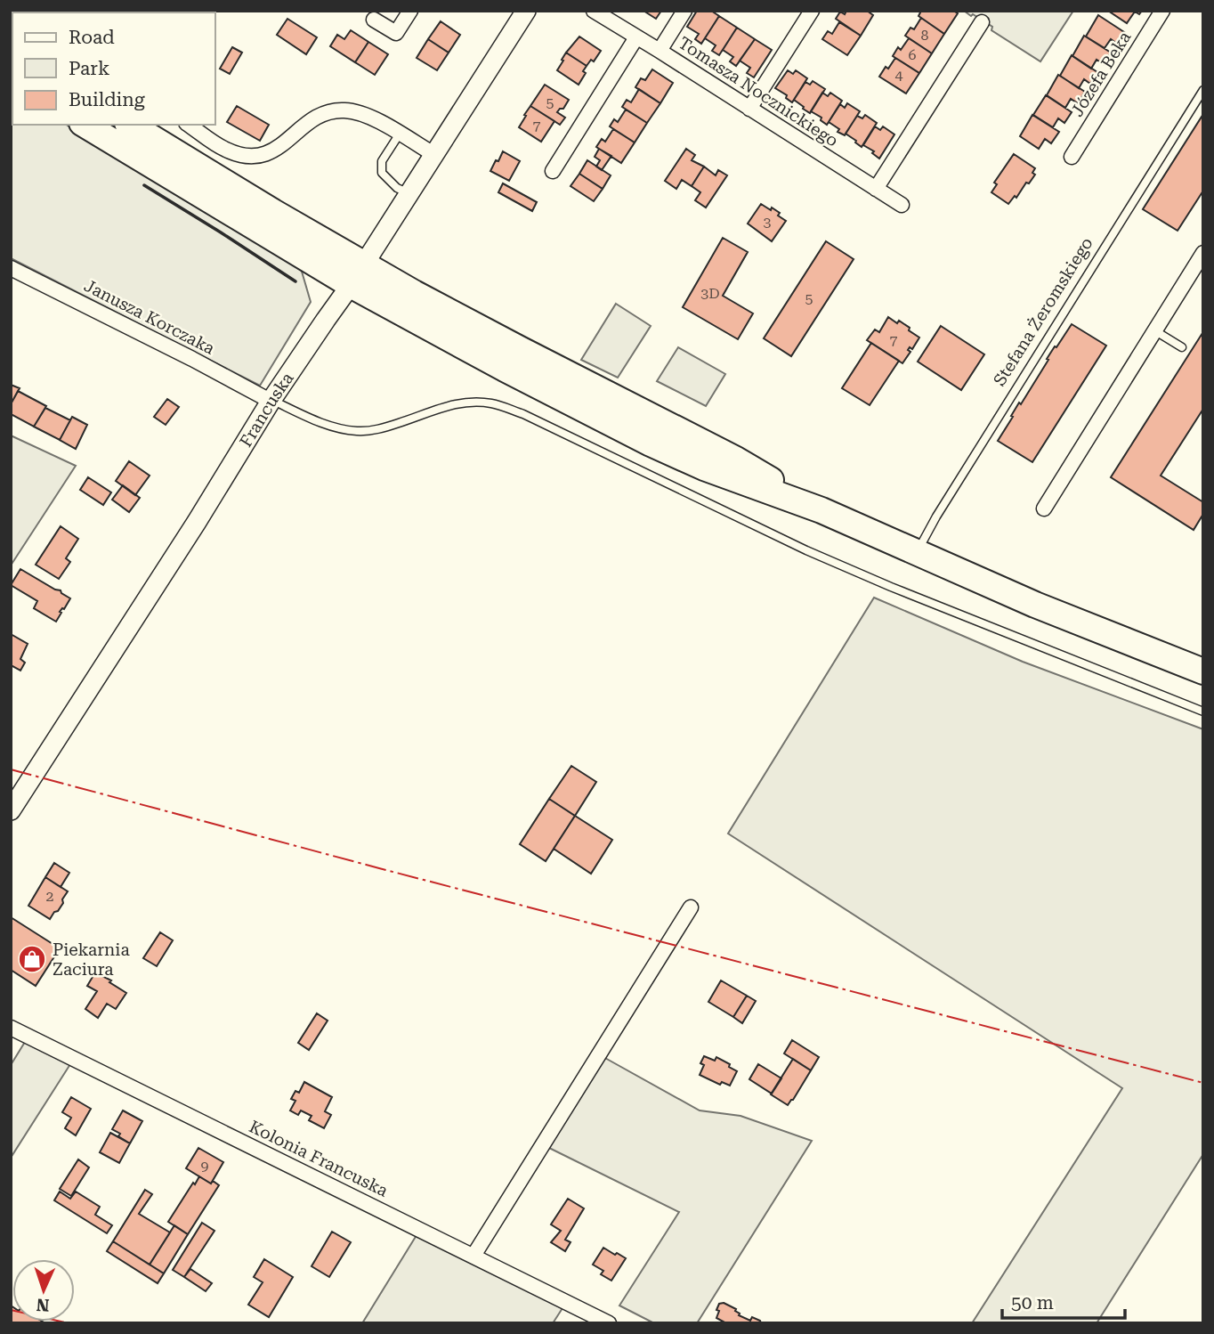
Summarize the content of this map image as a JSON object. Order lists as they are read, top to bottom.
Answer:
{
  "streets": {
    "street": [
      "Józefa Beka",
      "Tomasza Nocznickiego",
      "Janusza Korczaka",
      "Francuska",
      "Kolonia Francuska"
    ],
    "lane": ["Stefana Żeromskiego"]
  },
  "crossings": [
    ["Janusza Korczaka", "Francuska"]
  ],
  "places": {
    "shop": ["Piekarnia Zaciura"]
  },
  "house_numbers": [
    "8",
    "6",
    "4",
    "5",
    "7",
    "3",
    "3D",
    "5",
    "7",
    "2",
    "9"
  ],
  "legend": ["Road", "Park", "Building"],
  "scale_bar": "50 m",
  "north": "bottom"
}
